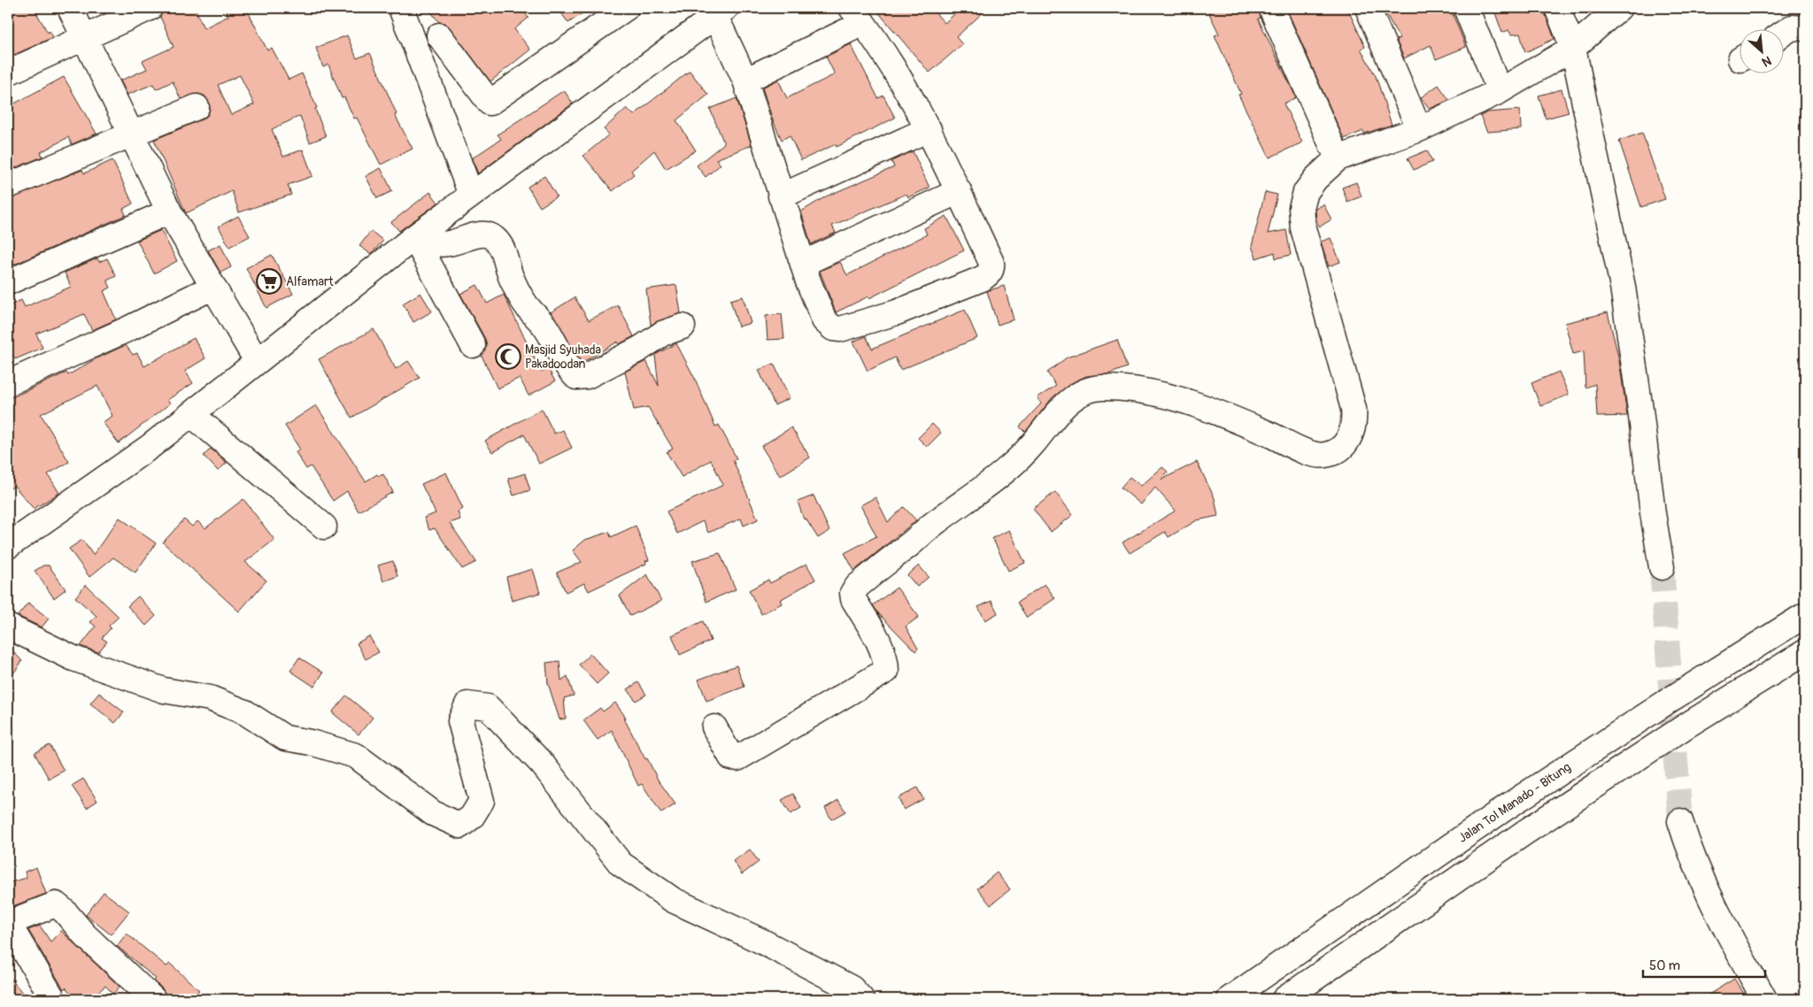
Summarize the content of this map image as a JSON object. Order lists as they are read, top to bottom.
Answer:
{
  "streets": {
    "main road": ["Jalan Tol Manado - Bitung"]
  },
  "places": {
    "supermarket": ["Alfamart"],
    "mosque": ["Masjid Syuhada Pakadoodan"]
  },
  "scale_bar": "50 m",
  "north": "bottom right"
}
